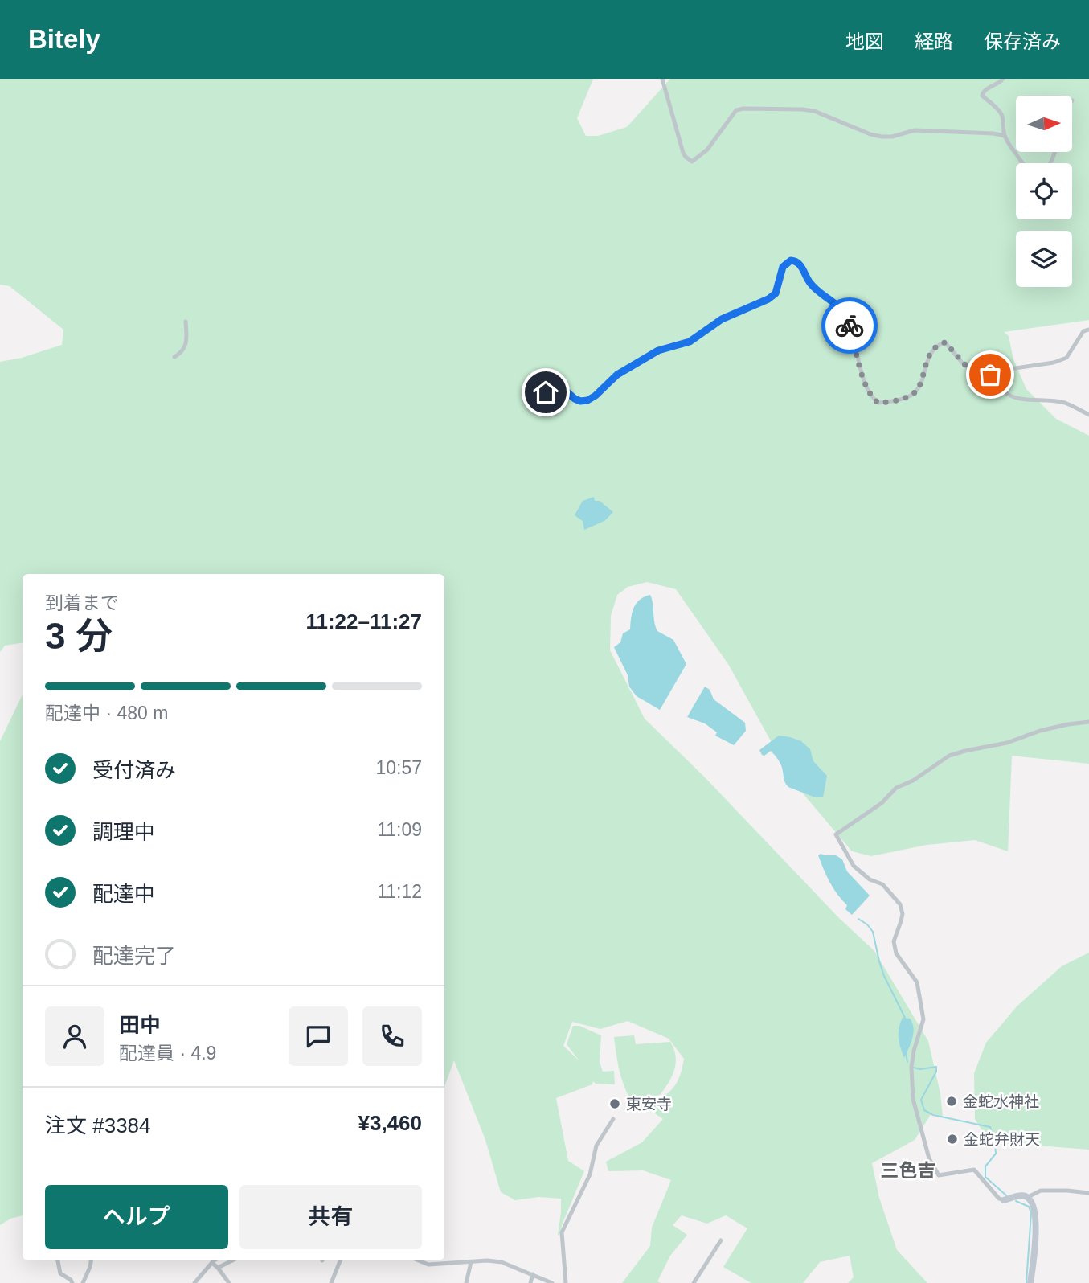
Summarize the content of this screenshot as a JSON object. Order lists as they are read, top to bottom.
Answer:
{
  "districts": ["三色吉"],
  "places": ["金蛇水神社", "東安寺", "金蛇弁財天"],
  "north": "right",
  "page": {
    "header": "Bitely",
    "nav": ["地図", "経路", "保存済み"],
    "heading": ["3 分", "到着まで", "11:22–11:27"],
    "panel": [
      "田中",
      "配達員 · 4.9",
      "注文 #3384",
      "¥3,460"
    ],
    "bar": "配達中 · 480 m",
    "list": [
      ["受付済み", "10:57"],
      ["調理中", "11:09"],
      ["配達中", "11:12"],
      "配達完了"
    ],
    "buttons": ["ヘルプ", "共有"]
  }
}
